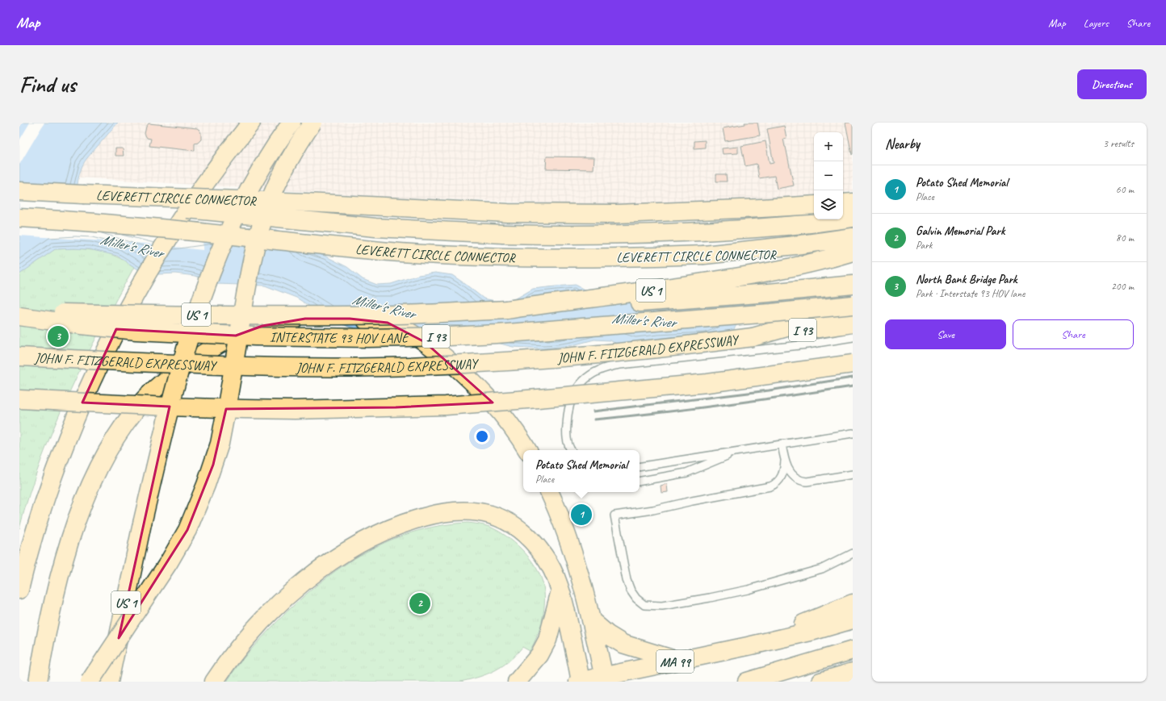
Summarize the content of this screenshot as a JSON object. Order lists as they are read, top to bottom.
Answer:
{
  "streets": {
    "main road": [
      "LEVERETT CIRCLE CONNECTOR",
      "US 1",
      "I 93",
      "INTERSTATE 93 HOV LANE",
      "JOHN F. FITZGERALD EXPRESSWAY",
      "MA 99"
    ]
  },
  "crossings": [
    ["LEVERETT CIRCLE CONNECTOR", "US 1"],
    ["US 1", "I 93"],
    ["I 93", "JOHN F. FITZGERALD EXPRESSWAY"]
  ],
  "water": ["Miller's River"],
  "page": {
    "header": "Map",
    "nav": ["Map", "Layers", "Share"],
    "buttons": [
      "Directions",
      ["Save", "Share"]
    ],
    "title": "Find us",
    "heading": ["Nearby", "3 results"],
    "map_buttons": ["+", "−"],
    "list": [
      {
        "mark": "1",
        "name": "Potato Shed Memorial",
        "note": "Place",
        "value": "60 m"
      },
      {
        "mark": "2",
        "name": "Galvin Memorial Park",
        "note": "Park",
        "value": "80 m"
      },
      {
        "mark": "3",
        "name": "North Bank Bridge Park",
        "note": "Park · Interstate 93 HOV lane",
        "value": "200 m"
      }
    ],
    "pins": ["3", "1", "2"],
    "popup": ["Potato Shed Memorial", "Place"]
  }
}
